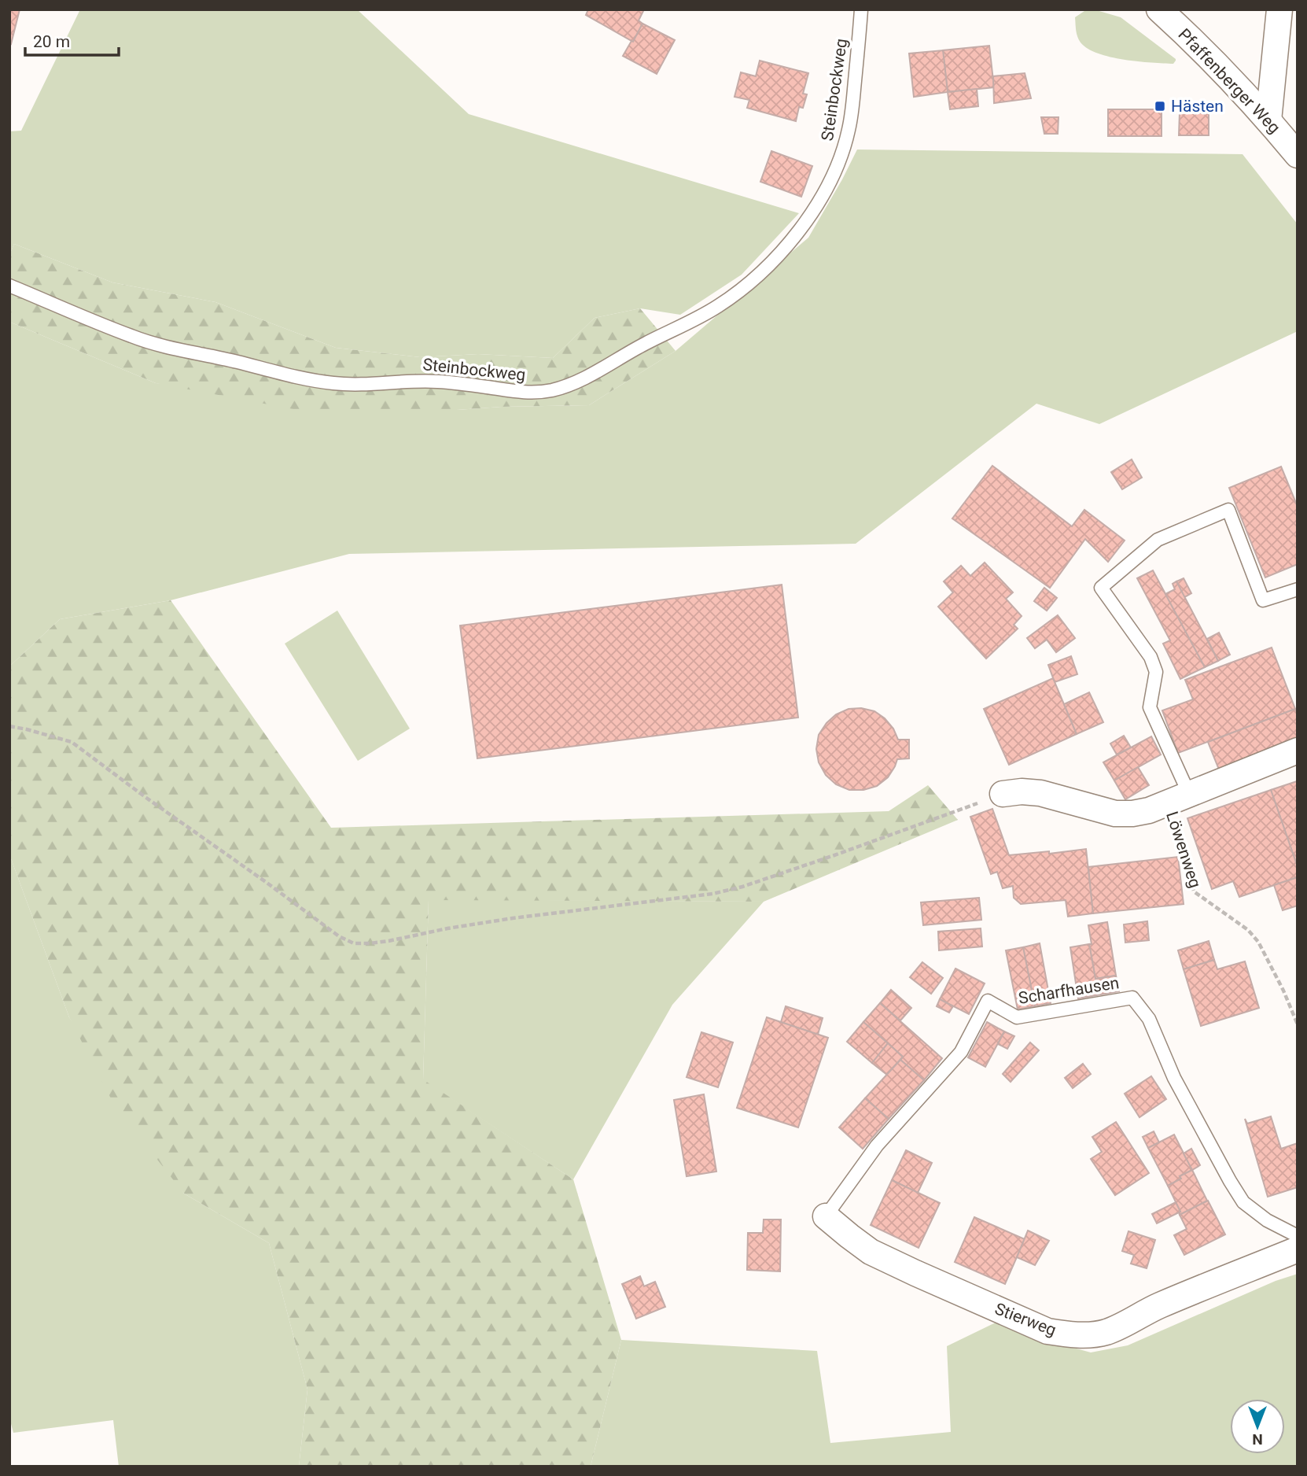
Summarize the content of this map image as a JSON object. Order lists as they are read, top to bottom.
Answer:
{
  "streets": {
    "street": ["Pfaffenberger Weg", "Löwenweg", "Stierweg"],
    "lane": ["Steinbockweg", "Scharfhausen"]
  },
  "crossings": [
    ["Scharfhausen", "Stierweg"]
  ],
  "places": {
    "transit": ["Hästen"]
  },
  "scale_bar": "20 m",
  "north": "bottom"
}
